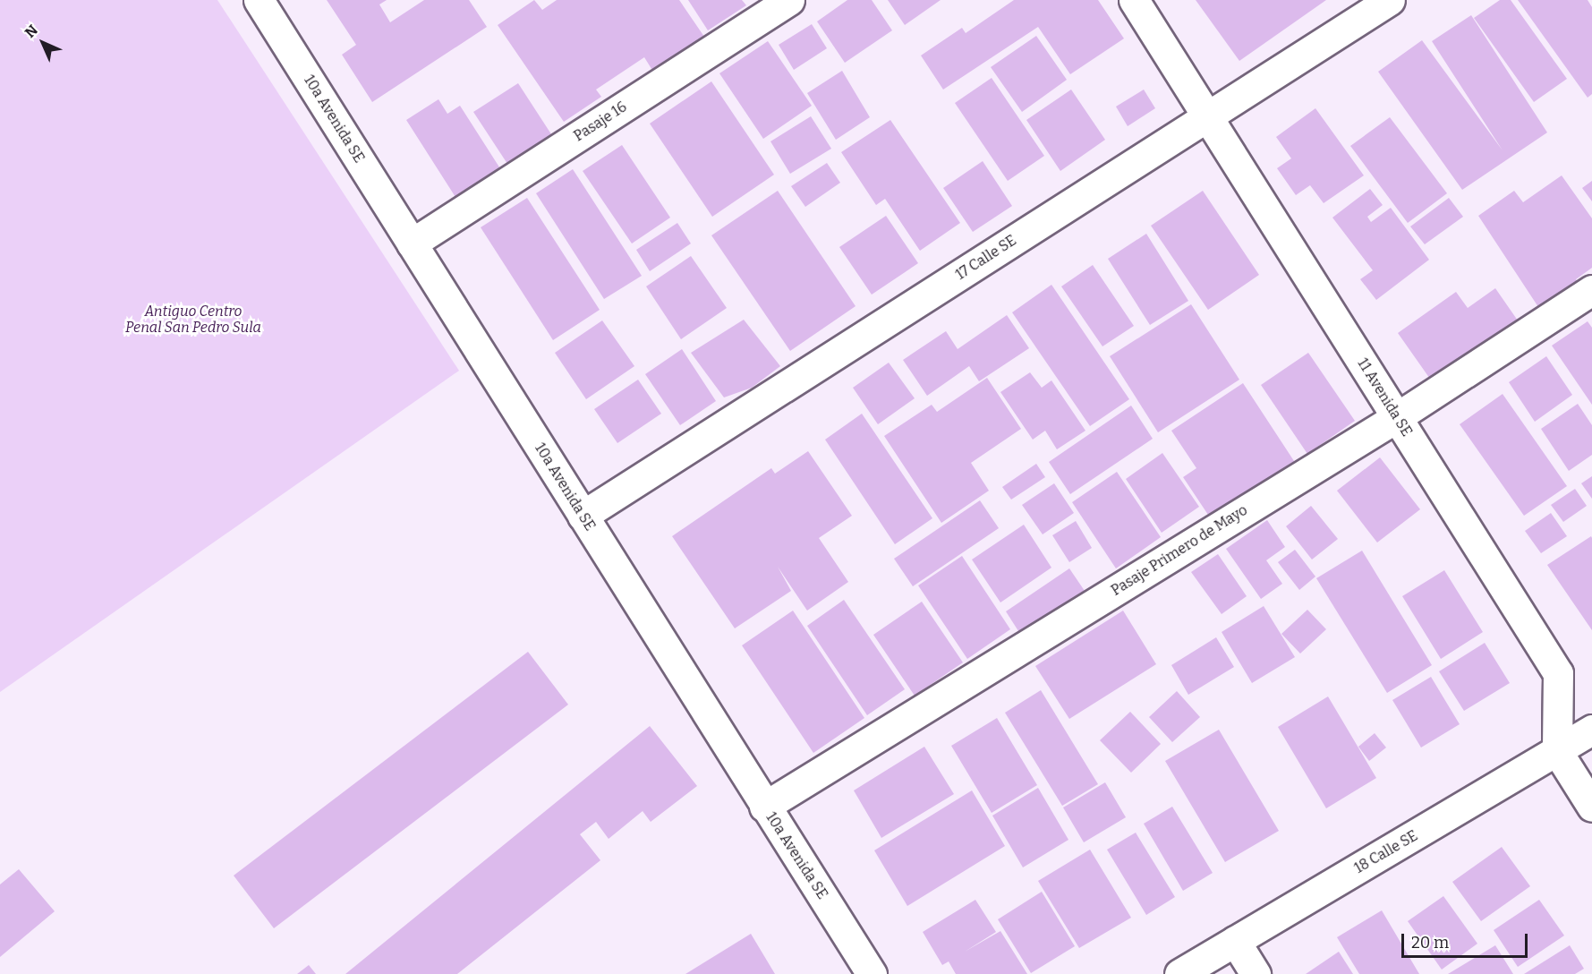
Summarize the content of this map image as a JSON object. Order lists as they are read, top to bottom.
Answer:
{
  "streets": {
    "street": [
      "10a Avenida SE",
      "Pasaje 16",
      "17 Calle SE",
      "11 Avenida SE",
      "Pasaje Primero de Mayo",
      "18 Calle SE"
    ]
  },
  "crossings": [
    ["10a Avenida SE", "Pasaje 16"],
    ["10a Avenida SE", "17 Calle SE"],
    ["10a Avenida SE", "Pasaje Primero de Mayo"],
    ["17 Calle SE", "11 Avenida SE"],
    ["11 Avenida SE", "Pasaje Primero de Mayo"],
    ["11 Avenida SE", "18 Calle SE"]
  ],
  "parks": ["Antiguo Centro Penal San Pedro Sula"],
  "scale_bar": "20 m",
  "north": "top left"
}
